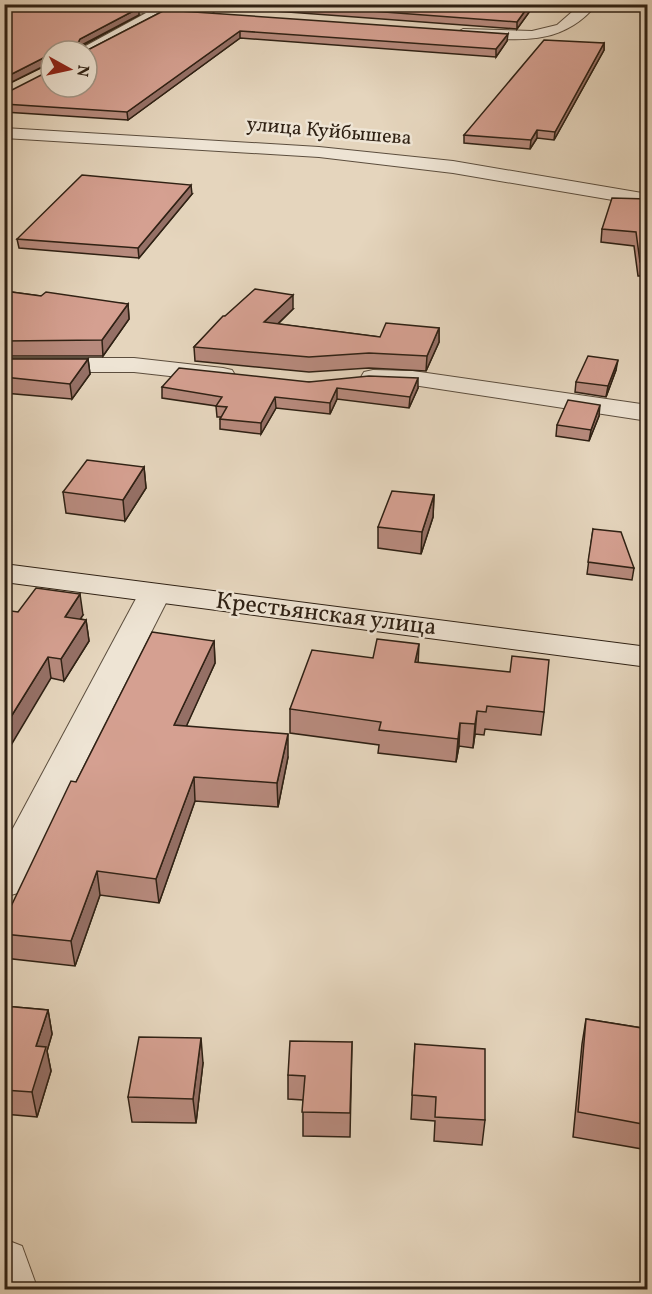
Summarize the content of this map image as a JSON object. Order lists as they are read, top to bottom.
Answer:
{
  "streets": {
    "street": ["улица Куйбышева", "Крестьянская улица"]
  },
  "north": "right"
}
